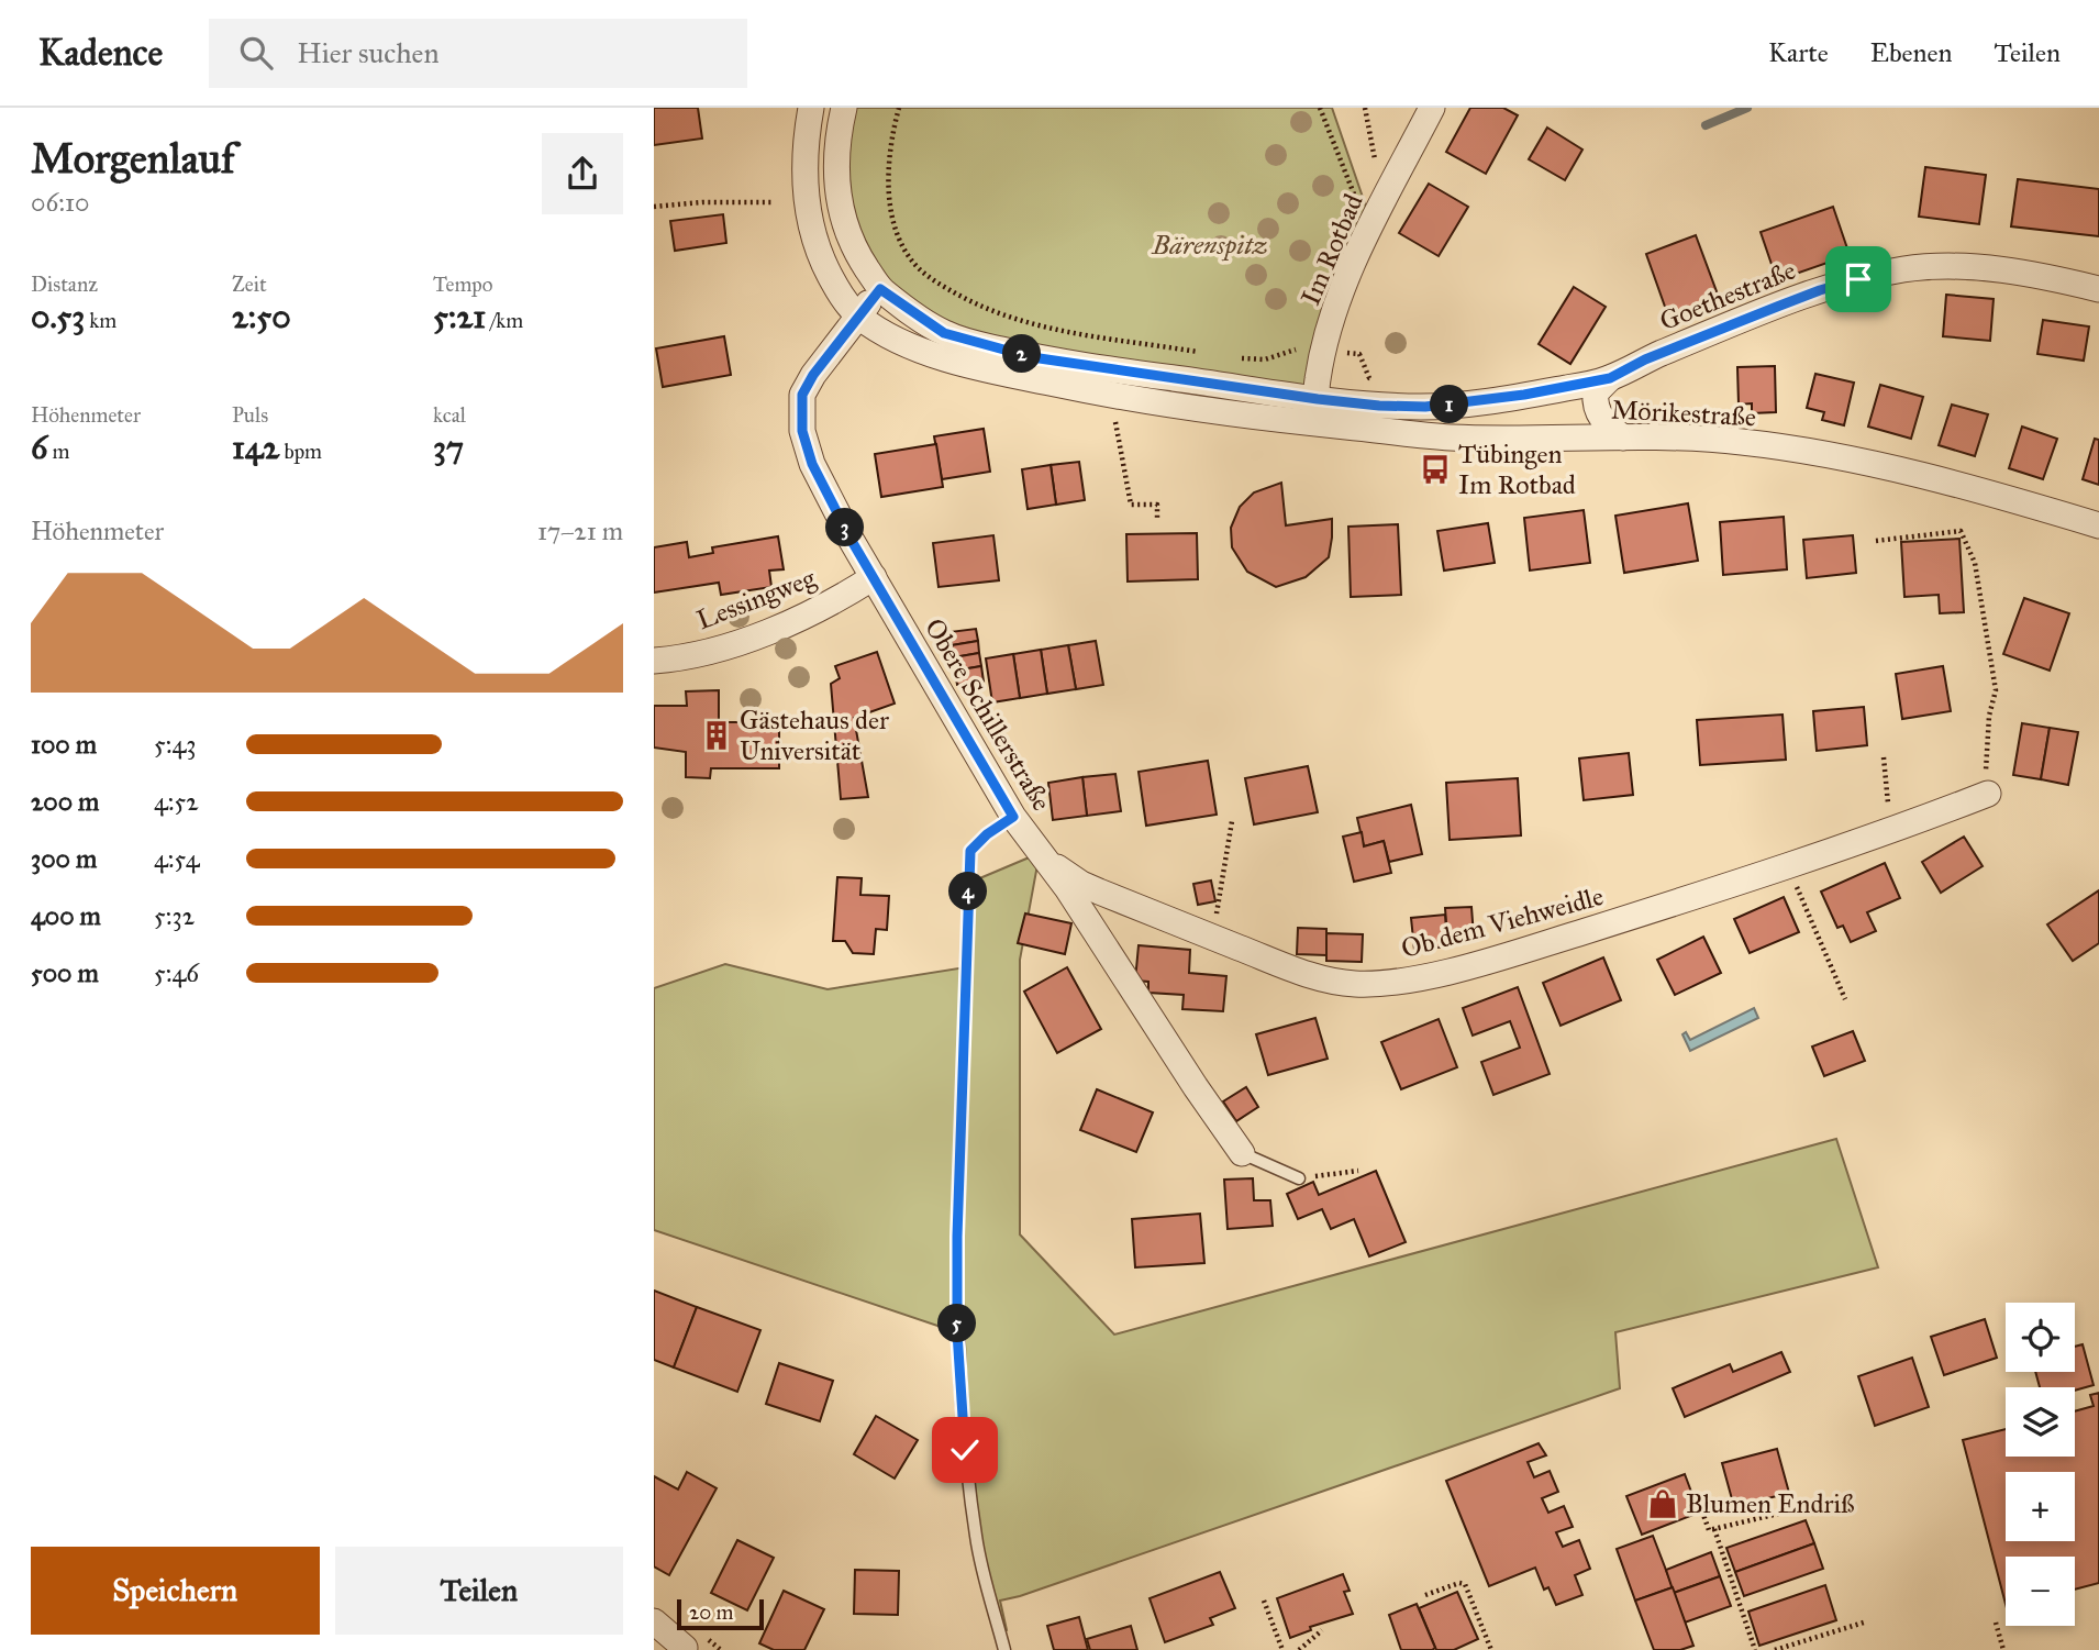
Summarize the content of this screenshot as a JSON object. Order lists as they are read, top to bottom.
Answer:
{
  "streets": {
    "street": [
      "Im Rotbad",
      "Goethestraße",
      "Mörikestraße",
      "Lessingweg",
      "Obere Schillerstraße",
      "Ob dem Viehweidle"
    ]
  },
  "crossings": [
    ["Im Rotbad", "Goethestraße"],
    ["Im Rotbad", "Mörikestraße"],
    ["Goethestraße", "Mörikestraße"],
    ["Mörikestraße", "Obere Schillerstraße"],
    ["Lessingweg", "Obere Schillerstraße"],
    ["Obere Schillerstraße", "Ob dem Viehweidle"]
  ],
  "parks": ["Bärenspitz"],
  "places": {
    "bus stop": ["Tübingen Im Rotbad"],
    "building": ["Gästehaus der Universität"],
    "shop": ["Blumen Endriß"]
  },
  "scale_bar": "20 m",
  "page": {
    "header": "Kadence",
    "search": "Hier suchen",
    "nav": ["Karte", "Ebenen", "Teilen"],
    "heading": ["Morgenlauf", "06:10"],
    "stats": [
      ["Distanz", "0.53 km"],
      ["Zeit", "2:50"],
      ["Tempo", "5:21 /km"],
      ["Höhenmeter", "6 m"],
      ["Puls", "142 bpm"],
      ["kcal", "37"]
    ],
    "pins": [
      "2",
      "1",
      "3",
      "4",
      "5"
    ],
    "chart": ["Höhenmeter", "17–21 m"],
    "list": [
      {
        "name": "100 m",
        "note": "5:43"
      },
      {
        "name": "200 m",
        "note": "4:52"
      },
      {
        "name": "300 m",
        "note": "4:54"
      },
      {
        "name": "400 m",
        "note": "5:32"
      },
      {
        "name": "500 m",
        "note": "5:46"
      }
    ],
    "map_buttons": ["+", "−"],
    "buttons": ["Speichern", "Teilen"],
    "scale": "20 m"
  }
}
